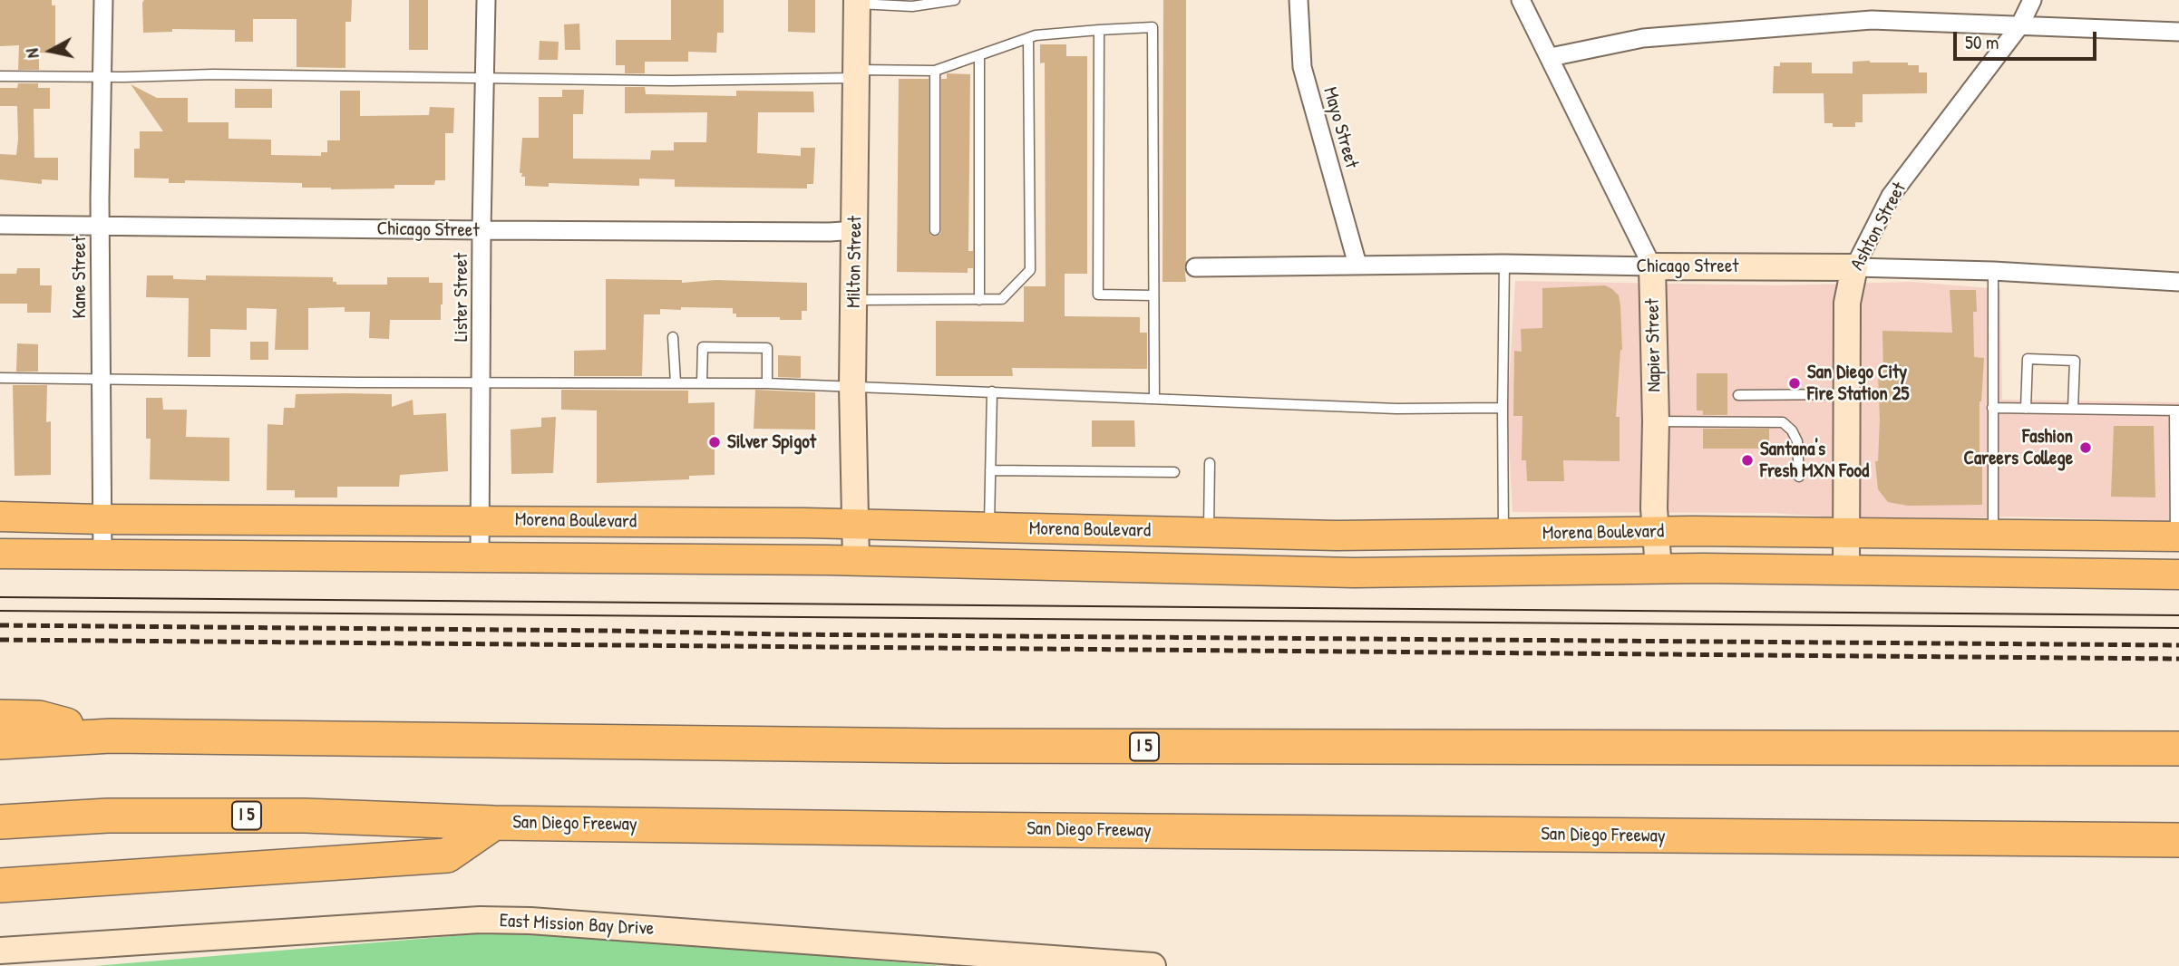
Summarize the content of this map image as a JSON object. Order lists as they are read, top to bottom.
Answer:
{
  "streets": {
    "highway": ["I 5", "San Diego Freeway"],
    "main road": [
      "Ashton Street",
      "Chicago Street",
      "Milton Street",
      "Napier Street",
      "Morena Boulevard",
      "East Mission Bay Drive"
    ],
    "street": ["Mayo Street", "Kane Street", "Lister Street"]
  },
  "crossings": [
    ["Mayo Street", "Chicago Street"],
    ["Ashton Street", "Chicago Street"],
    ["Ashton Street", "Morena Boulevard"],
    ["Chicago Street", "Milton Street"],
    ["Chicago Street", "Kane Street"],
    ["Chicago Street", "Lister Street"],
    ["Chicago Street", "Napier Street"],
    ["Milton Street", "Morena Boulevard"],
    ["Kane Street", "Morena Boulevard"],
    ["Lister Street", "Morena Boulevard"],
    ["Napier Street", "Morena Boulevard"]
  ],
  "places": [
    "San Diego City Fire Station 25",
    "Silver Spigot",
    "Fashion Careers College",
    "Santana's Fresh MXN Food"
  ],
  "scale_bar": "50 m",
  "north": "left"
}
